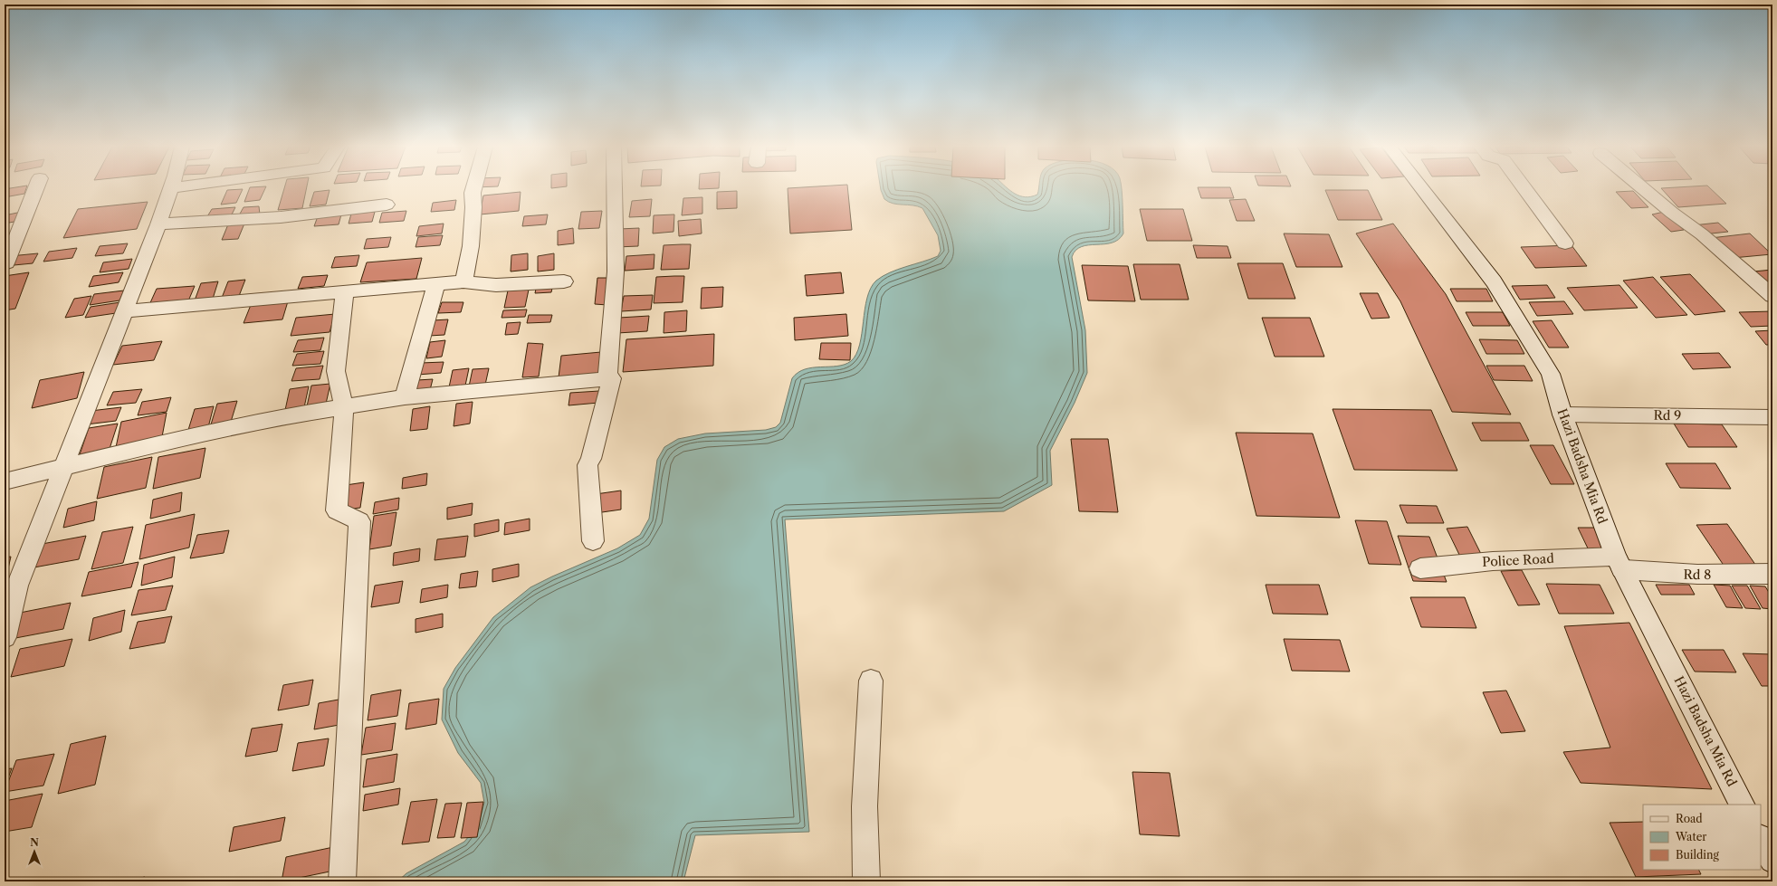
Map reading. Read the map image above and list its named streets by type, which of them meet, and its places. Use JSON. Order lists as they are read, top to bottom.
{
  "streets": {
    "street": [
      "Rd 9",
      "Hazi Badsha Mia Rd",
      "Police Road",
      "Rd 8"
    ]
  },
  "crossings": [
    ["Rd 9", "Hazi Badsha Mia Rd"],
    ["Hazi Badsha Mia Rd", "Police Road"],
    ["Hazi Badsha Mia Rd", "Rd 8"],
    ["Police Road", "Rd 8"]
  ],
  "legend": ["Road", "Water", "Building"],
  "north": "top"
}
